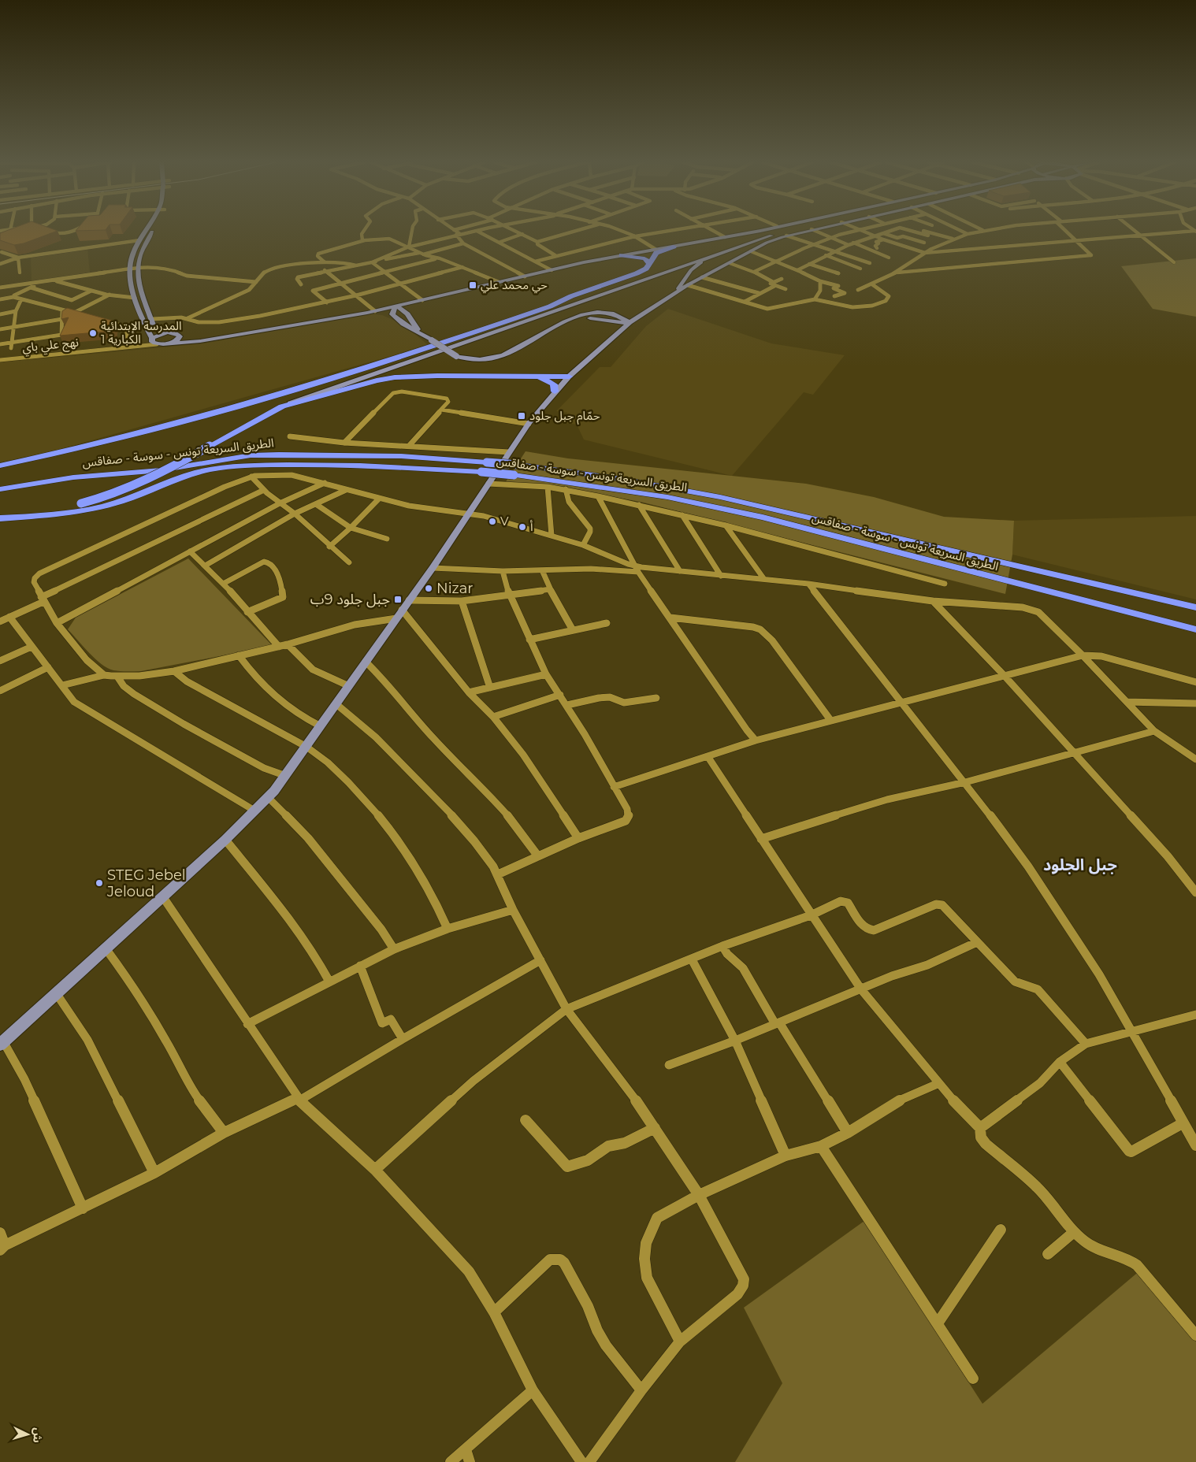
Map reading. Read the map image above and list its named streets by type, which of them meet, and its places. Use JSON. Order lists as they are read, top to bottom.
{
  "streets": {
    "highway": ["الطريق السريعة تونس - سوسة - صفاقس"],
    "street": ["نهج علي باي"]
  },
  "districts": ["جبل الجلود"],
  "places": {
    "transit": ["حي محمد علي", "حمّام جبل جلود", "جبل جلود 9ب"],
    "other": [
      "المدرسة الإبتدائية الكبارية 1",
      "V",
      "أ",
      "Nizar",
      "STEG Jebel Jeloud"
    ]
  },
  "north": "right"
}
